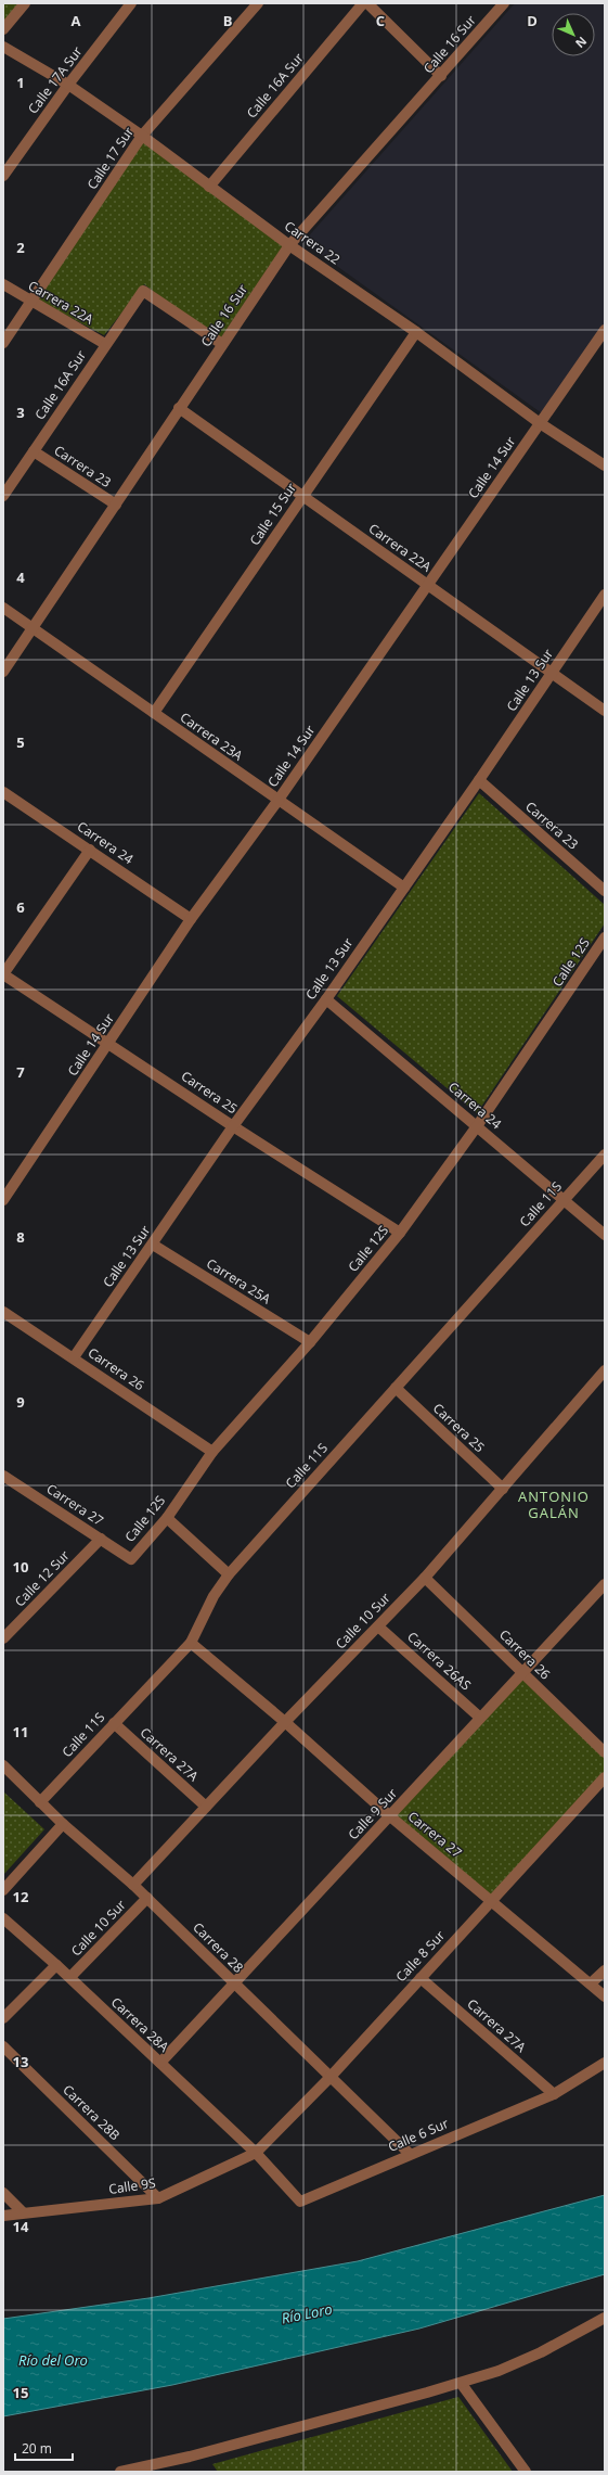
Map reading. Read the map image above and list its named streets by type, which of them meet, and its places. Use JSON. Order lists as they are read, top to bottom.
{
  "streets": {
    "street": [
      "Calle 16 Sur",
      "Calle 17A Sur",
      "Calle 16A Sur",
      "Calle 17 Sur",
      "Carrera 22",
      "Carrera 22A",
      "Carrera 23",
      "Calle 14 Sur",
      "Calle 15 Sur",
      "Calle 13 Sur",
      "Carrera 23A",
      "Carrera 24",
      "Calle 12S",
      "Carrera 25",
      "Calle 11S",
      "Carrera 25A",
      "Carrera 26",
      "Carrera 27",
      "Calle 12 Sur",
      "Calle 10 Sur",
      "Carrera 26AS",
      "Carrera 27A",
      "Calle 9 Sur",
      "Carrera 28",
      "Calle 8 Sur",
      "Carrera 28A",
      "Carrera 28B",
      "Calle 6 Sur",
      "Calle 9S"
    ]
  },
  "crossings": [
    ["Calle 16 Sur", "Calle 16A Sur"],
    ["Calle 16 Sur", "Carrera 22"],
    ["Calle 16 Sur", "Carrera 22A"],
    ["Calle 16 Sur", "Carrera 23"],
    ["Calle 16 Sur", "Carrera 23A"],
    ["Calle 17A Sur", "Carrera 22"],
    ["Calle 16A Sur", "Carrera 22"],
    ["Calle 16A Sur", "Carrera 22A"],
    ["Calle 16A Sur", "Carrera 23"],
    ["Calle 17 Sur", "Carrera 22"],
    ["Calle 17 Sur", "Carrera 22A"],
    ["Carrera 22", "Calle 14 Sur"],
    ["Carrera 22", "Calle 15 Sur"],
    ["Carrera 22A", "Calle 14 Sur"],
    ["Carrera 22A", "Calle 15 Sur"],
    ["Carrera 22A", "Calle 13 Sur"],
    ["Carrera 23", "Calle 13 Sur"],
    ["Calle 14 Sur", "Carrera 23A"],
    ["Calle 14 Sur", "Carrera 24"],
    ["Calle 14 Sur", "Carrera 25"],
    ["Calle 15 Sur", "Carrera 23A"],
    ["Calle 13 Sur", "Carrera 23A"],
    ["Calle 13 Sur", "Carrera 24"],
    ["Calle 13 Sur", "Carrera 25"],
    ["Calle 13 Sur", "Carrera 25A"],
    ["Calle 13 Sur", "Carrera 26"],
    ["Carrera 24", "Calle 12S"],
    ["Carrera 24", "Calle 11S"],
    ["Calle 12S", "Carrera 25"],
    ["Calle 12S", "Carrera 25A"],
    ["Calle 12S", "Carrera 26"],
    ["Calle 12S", "Carrera 27"],
    ["Carrera 25", "Calle 11S"],
    ["Carrera 25", "Calle 10 Sur"],
    ["Calle 11S", "Carrera 27"],
    ["Calle 11S", "Carrera 27A"],
    ["Calle 11S", "Carrera 28"],
    ["Carrera 26", "Calle 10 Sur"],
    ["Carrera 26", "Calle 9 Sur"],
    ["Carrera 27", "Calle 12 Sur"],
    ["Carrera 27", "Calle 10 Sur"],
    ["Carrera 27", "Calle 9 Sur"],
    ["Carrera 27", "Calle 8 Sur"],
    ["Calle 10 Sur", "Carrera 26AS"],
    ["Calle 10 Sur", "Carrera 27A"],
    ["Calle 10 Sur", "Carrera 28"],
    ["Calle 10 Sur", "Carrera 28A"],
    ["Carrera 26AS", "Calle 9 Sur"],
    ["Carrera 27A", "Calle 8 Sur"],
    ["Carrera 27A", "Calle 6 Sur"],
    ["Calle 9 Sur", "Carrera 28"],
    ["Calle 9 Sur", "Carrera 28A"],
    ["Carrera 28", "Calle 8 Sur"],
    ["Carrera 28", "Calle 6 Sur"],
    ["Calle 8 Sur", "Carrera 28A"],
    ["Calle 8 Sur", "Calle 6 Sur"],
    ["Calle 8 Sur", "Calle 9S"],
    ["Carrera 28A", "Calle 6 Sur"],
    ["Carrera 28A", "Calle 9S"],
    ["Carrera 28B", "Calle 9S"],
    ["Calle 6 Sur", "Calle 9S"]
  ],
  "districts": ["ANTONIO GALÁN"],
  "water": ["Río Loro", "Río del Oro"],
  "scale_bar": "20 m",
  "north": "bottom right",
  "grid": {
    "columns": [
      "A",
      "B",
      "C",
      "D"
    ],
    "rows": [
      "1",
      "2",
      "3",
      "4",
      "5",
      "6",
      "7",
      "8",
      "9",
      "10",
      "11",
      "12",
      "13",
      "14",
      "15"
    ]
  }
}
